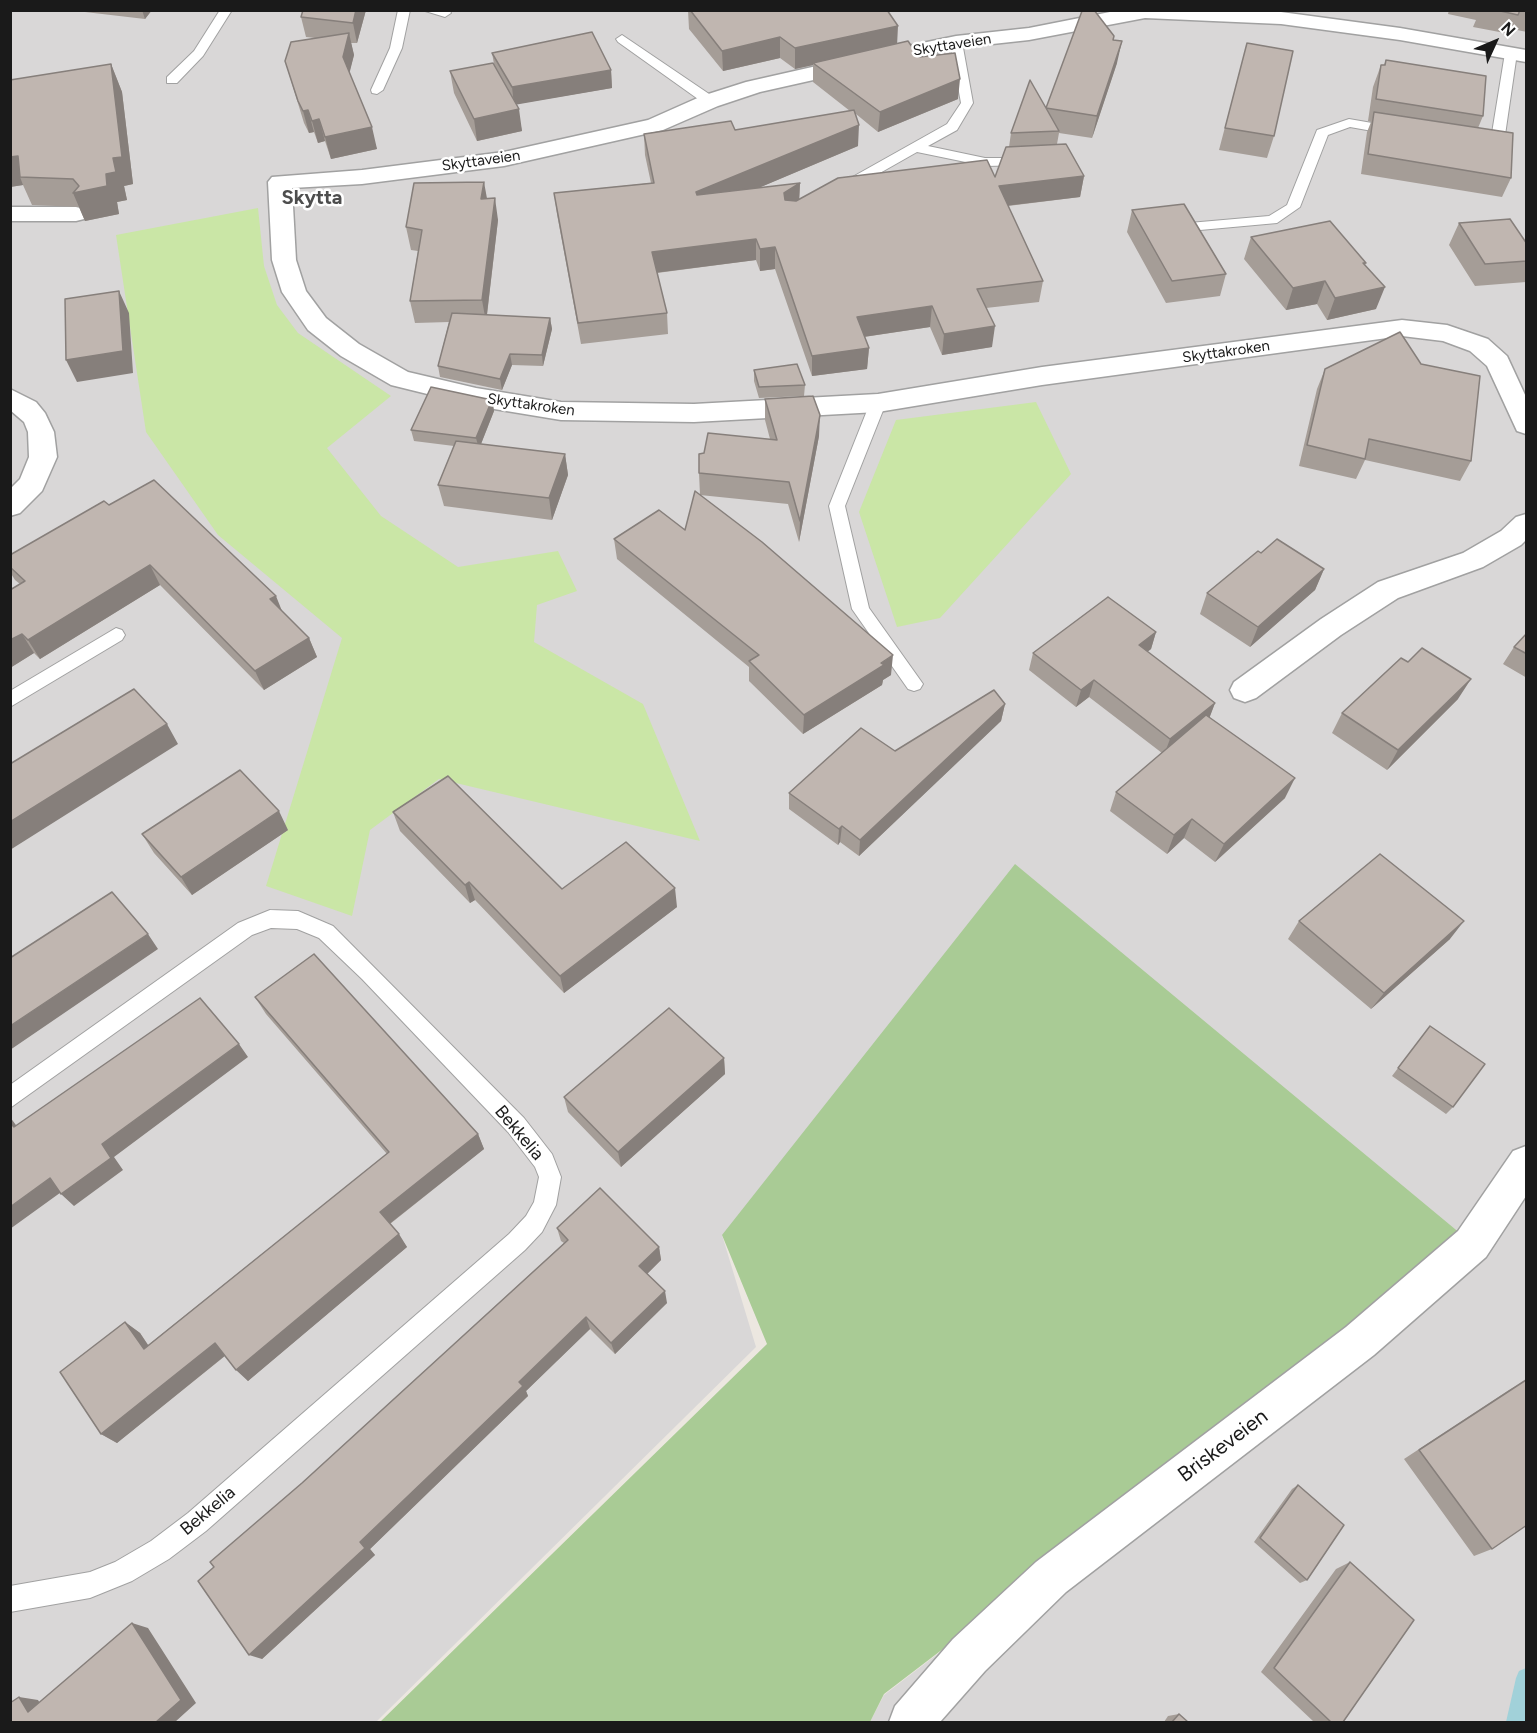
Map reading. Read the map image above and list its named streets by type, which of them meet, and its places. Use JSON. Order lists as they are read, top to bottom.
{
  "streets": {
    "street": ["Skyttaveien", "Skyttakroken", "Briskeveien"],
    "lane": ["Bekkelia"]
  },
  "crossings": [
    ["Skyttaveien", "Skyttakroken"]
  ],
  "districts": ["Skytta"],
  "north": "top right"
}
